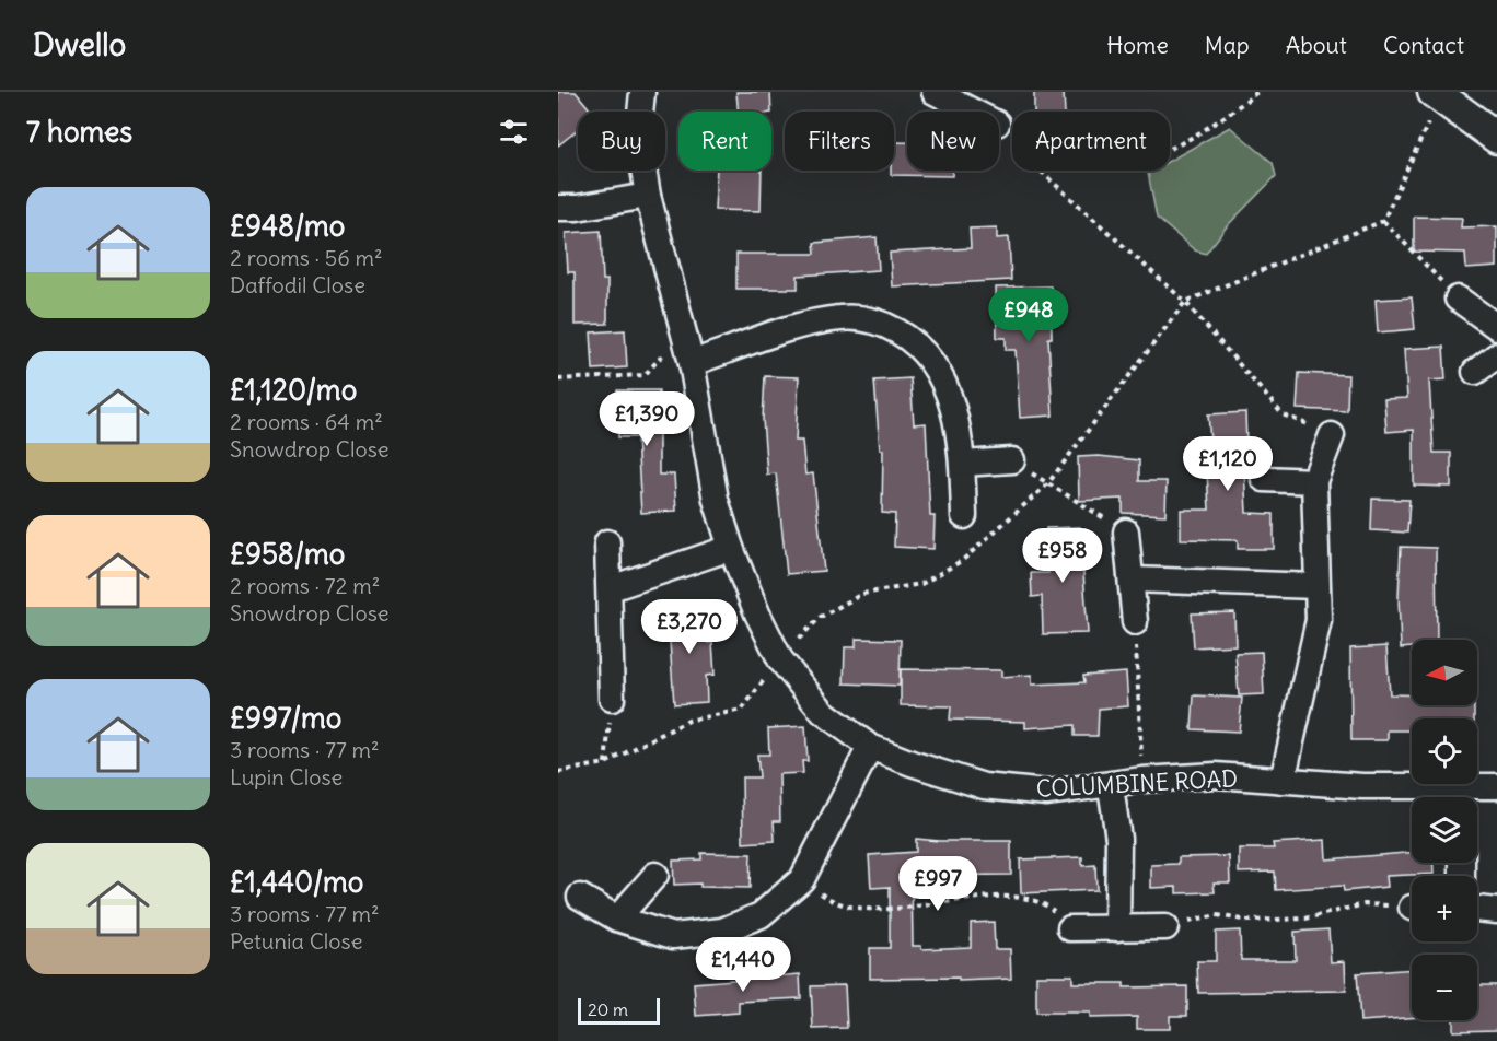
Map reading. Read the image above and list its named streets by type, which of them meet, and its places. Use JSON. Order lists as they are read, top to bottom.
{
  "streets": {
    "street": ["COLUMBINE ROAD"]
  },
  "scale_bar": "20 m",
  "north": "left",
  "page": {
    "header": "Dwello",
    "nav": [
      "Home",
      "Map",
      "About",
      "Contact"
    ],
    "heading": "7 homes",
    "chip": [
      "Buy",
      "Rent",
      "Filters",
      "New",
      "Apartment"
    ],
    "list": [
      {
        "name": "£948/mo",
        "note": "2 rooms · 56 m² · Daffodil Close"
      },
      {
        "name": "£1,120/mo",
        "note": "2 rooms · 64 m² · Snowdrop Close"
      },
      {
        "name": "£958/mo",
        "note": "2 rooms · 72 m² · Snowdrop Close"
      },
      {
        "name": "£997/mo",
        "note": "3 rooms · 77 m² · Lupin Close"
      },
      {
        "name": "£1,440/mo",
        "note": "3 rooms · 77 m² · Petunia Close"
      }
    ],
    "price": [
      "£948",
      "£1,390",
      "£1,120",
      "£958",
      "£3,270",
      "£997",
      "£1,440"
    ],
    "map_buttons": ["+", "−"],
    "scale": "20 m"
  }
}
